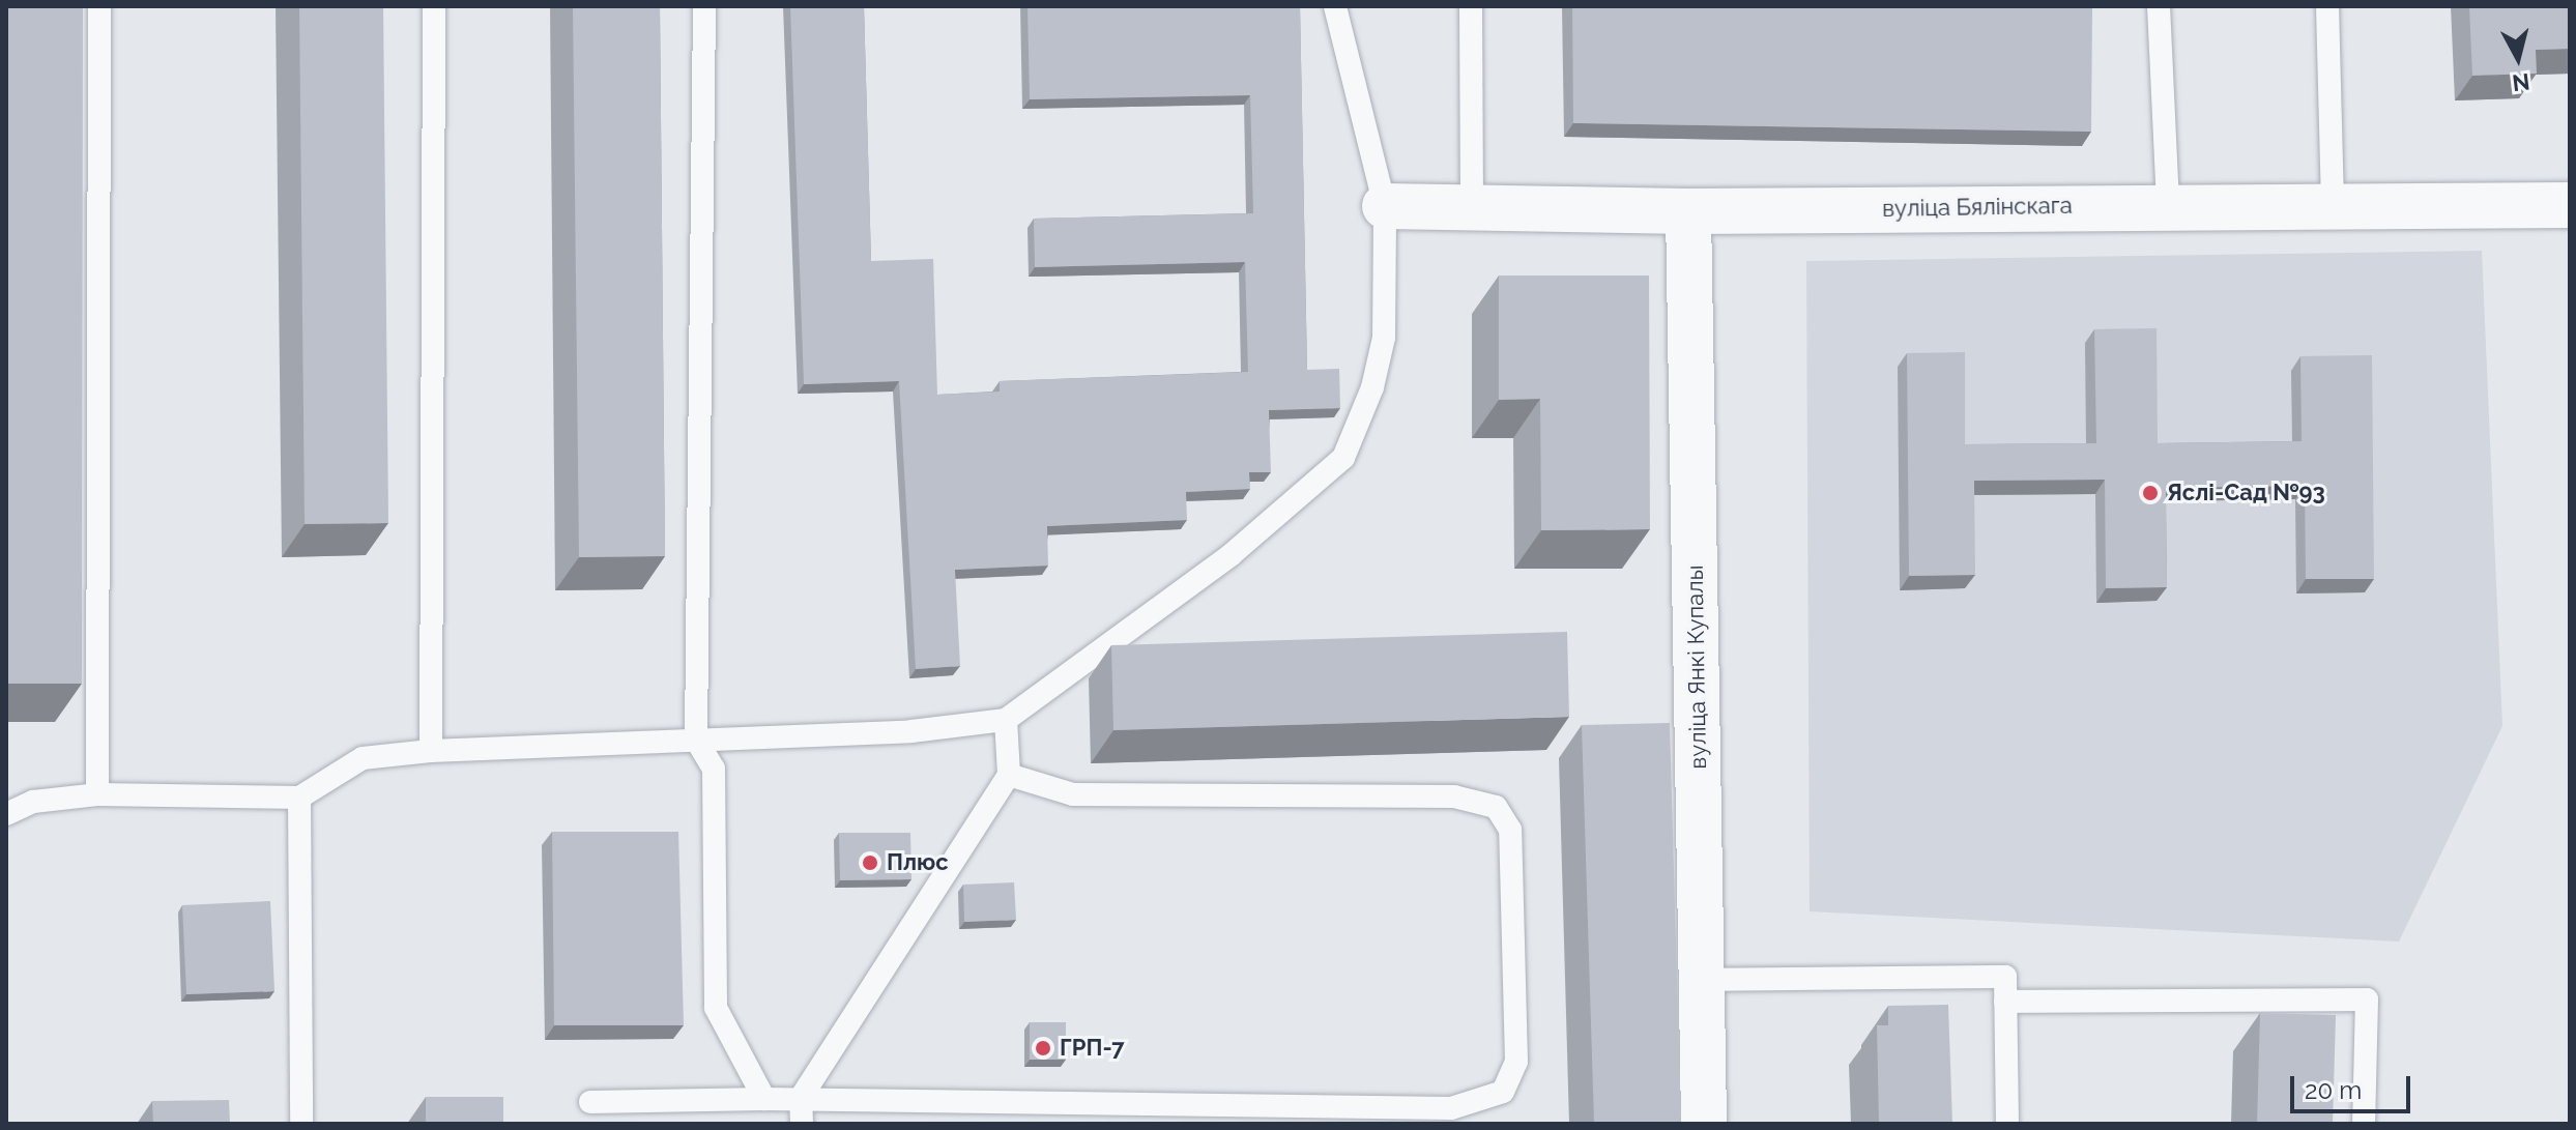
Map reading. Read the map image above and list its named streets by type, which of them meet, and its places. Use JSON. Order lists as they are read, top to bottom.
{
  "streets": {
    "street": ["вуліца Бялінскага", "вуліца Янкі Купалы"]
  },
  "crossings": [
    ["вуліца Бялінскага", "вуліца Янкі Купалы"]
  ],
  "places": ["Яслі-Сад №93", "Плюс", "ГРП-7"],
  "scale_bar": "20 m",
  "north": "bottom"
}
